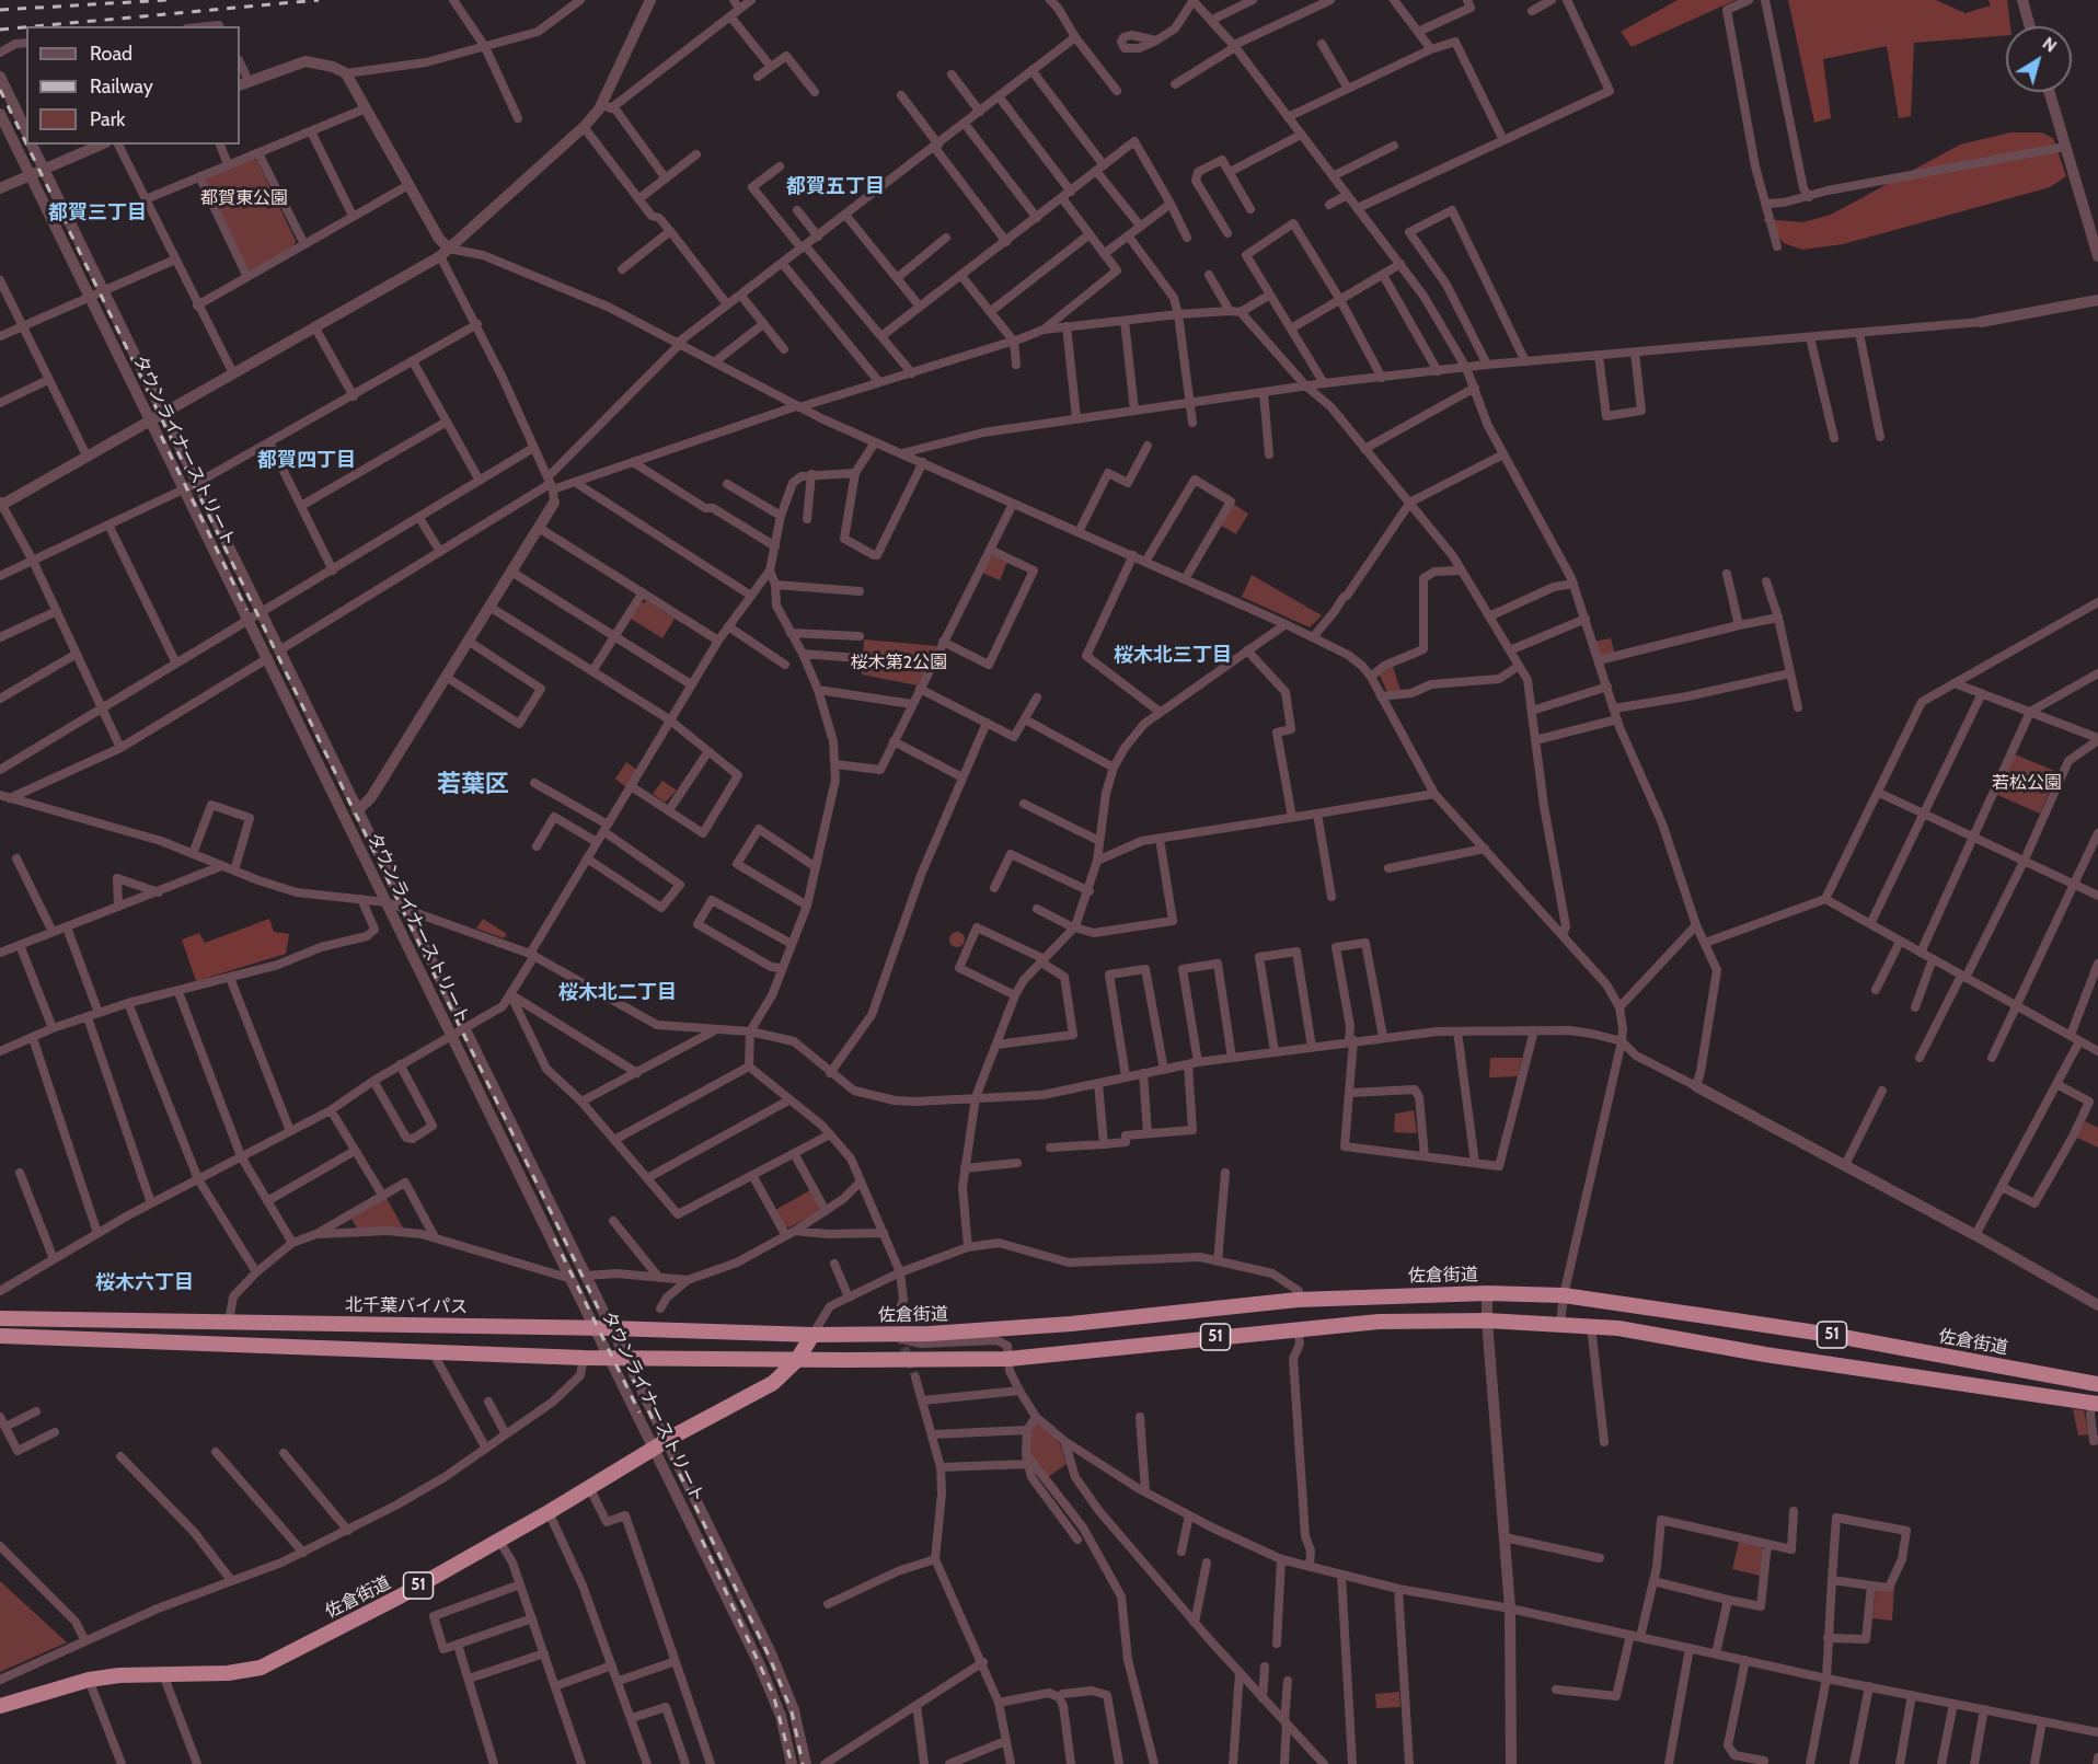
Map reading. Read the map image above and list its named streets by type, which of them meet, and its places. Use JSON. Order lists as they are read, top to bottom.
{
  "streets": {
    "highway": ["佐倉街道", "北千葉バイパス", "51"],
    "street": ["タウンライナーストリート"]
  },
  "crossings": [
    ["タウンライナーストリート", "佐倉街道"],
    ["タウンライナーストリート", "北千葉バイパス"],
    ["タウンライナーストリート", "51"],
    ["佐倉街道", "北千葉バイパス"],
    ["佐倉街道", "51"]
  ],
  "districts": [
    "都賀五丁目",
    "都賀三丁目",
    "都賀四丁目",
    "桜木北三丁目",
    "若葉区",
    "桜木北二丁目",
    "桜木六丁目"
  ],
  "parks": ["都賀東公園", "桜木第2公園", "若松公園"],
  "legend": ["Road", "Railway", "Park"],
  "north": "top right"
}
